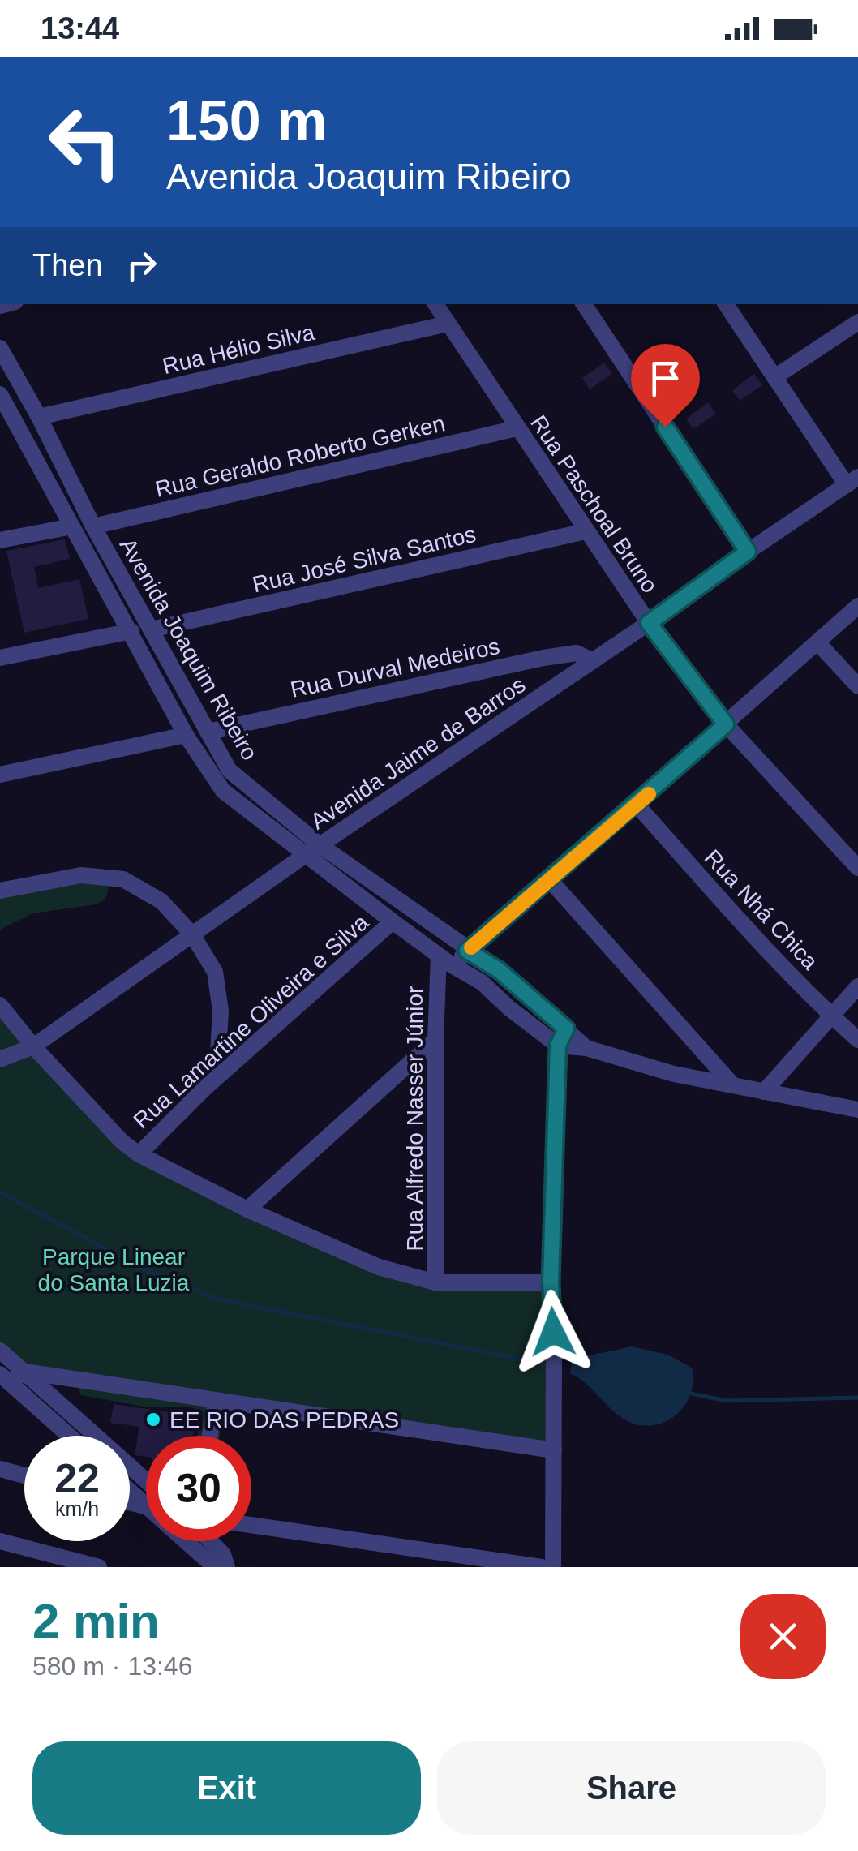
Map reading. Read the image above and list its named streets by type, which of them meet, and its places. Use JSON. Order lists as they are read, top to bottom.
{
  "streets": {
    "street": [
      "Rua Hélio Silva",
      "Rua Geraldo Roberto Gerken",
      "Rua Paschoal Bruno",
      "Rua José Silva Santos",
      "Avenida Joaquim Ribeiro",
      "Rua Durval Medeiros",
      "Avenida Jaime de Barros",
      "Rua Nhá Chica",
      "Rua Lamartine Oliveira e Silva",
      "Rua Alfredo Nasser Júnior"
    ]
  },
  "crossings": [
    ["Rua Hélio Silva", "Rua Paschoal Bruno"],
    ["Rua Hélio Silva", "Avenida Joaquim Ribeiro"],
    ["Rua Geraldo Roberto Gerken", "Rua Paschoal Bruno"],
    ["Rua Geraldo Roberto Gerken", "Avenida Joaquim Ribeiro"],
    ["Rua Paschoal Bruno", "Rua José Silva Santos"],
    ["Rua Paschoal Bruno", "Avenida Jaime de Barros"],
    ["Rua José Silva Santos", "Avenida Joaquim Ribeiro"],
    ["Avenida Joaquim Ribeiro", "Rua Durval Medeiros"],
    ["Avenida Joaquim Ribeiro", "Avenida Jaime de Barros"],
    ["Avenida Joaquim Ribeiro", "Rua Lamartine Oliveira e Silva"],
    ["Avenida Joaquim Ribeiro", "Rua Alfredo Nasser Júnior"],
    ["Rua Durval Medeiros", "Avenida Jaime de Barros"]
  ],
  "parks": ["Parque Linear do Santa Luzia"],
  "places": ["EE RIO DAS PEDRAS"],
  "page": {
    "status": "13:44",
    "turn": ["150 m", "Avenida Joaquim Ribeiro"],
    "then": "Then",
    "speed": "22 km/h",
    "limit": "30",
    "heading": ["2 min", "580 m · 13:46"],
    "buttons": ["Exit", "Share"]
  }
}
